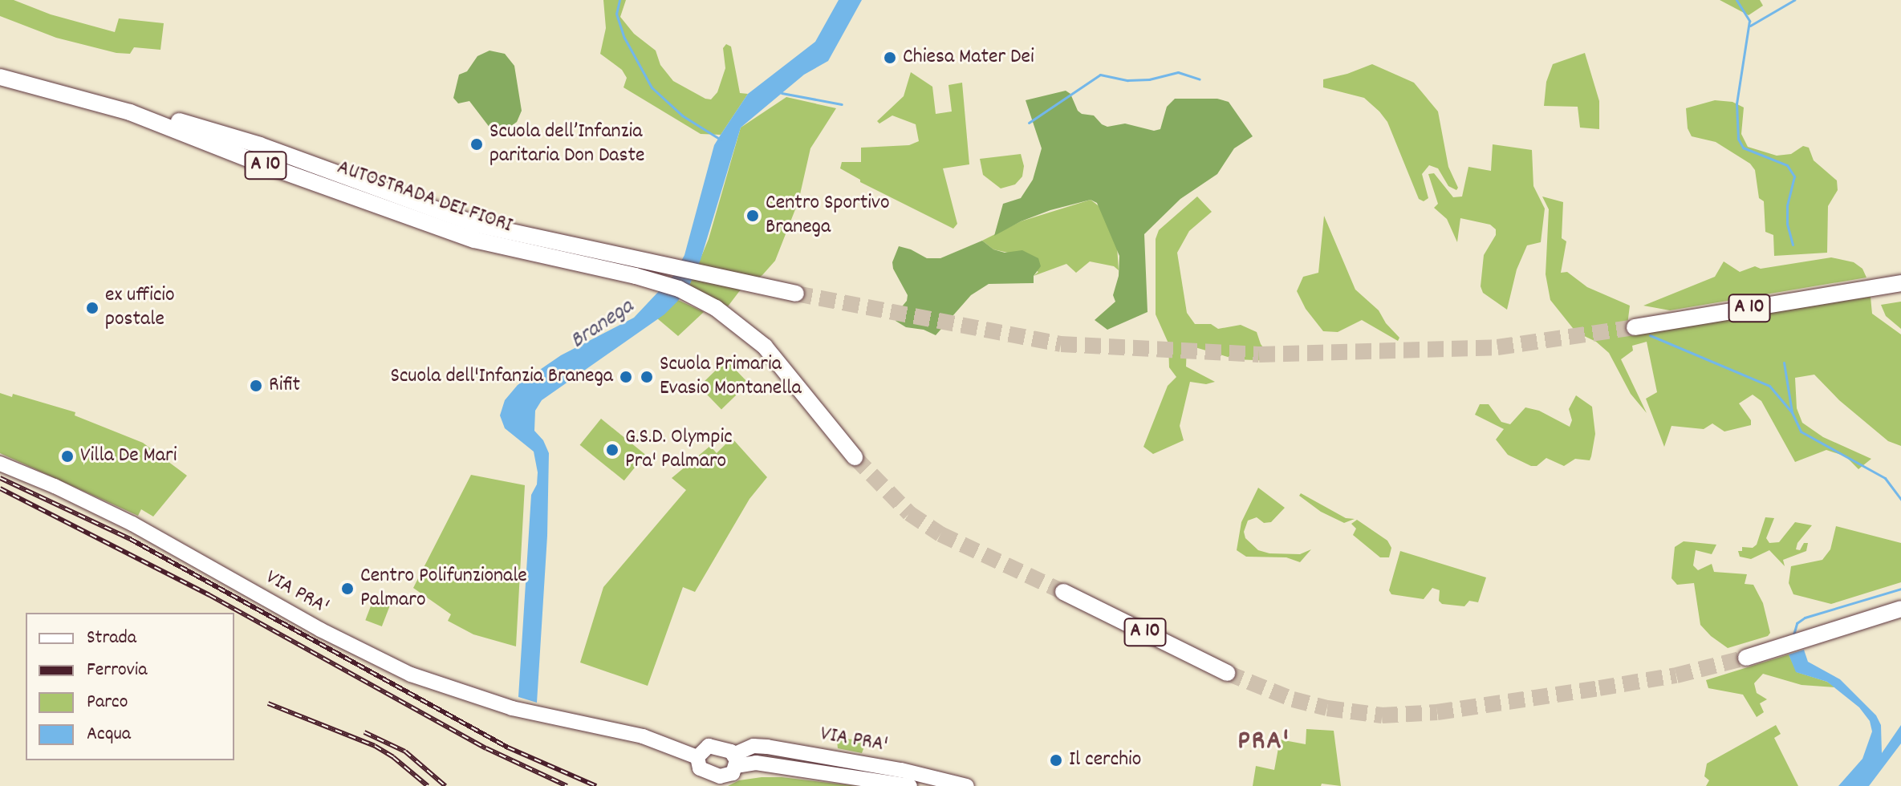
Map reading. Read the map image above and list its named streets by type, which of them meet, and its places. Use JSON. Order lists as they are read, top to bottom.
{
  "streets": {
    "highway": ["A 10", "AUTOSTRADA DEI FIORI"],
    "main road": ["VIA PRA'"]
  },
  "districts": ["PRA'"],
  "water": ["Branega"],
  "places": [
    "Chiesa Mater Dei",
    "Scuola dell’Infanzia paritaria Don Daste",
    "Centro Sportivo Branega",
    "ex ufficio postale",
    "Scuola dell'Infanzia Branega",
    "Scuola Primaria Evasio Montanella",
    "Rifit",
    "G.S.D. Olympic Pra' Palmaro",
    "Villa De Mari",
    "Centro Polifunzionale Palmaro",
    "Il cerchio"
  ],
  "legend": [
    "Strada",
    "Ferrovia",
    "Parco",
    "Acqua"
  ]
}
